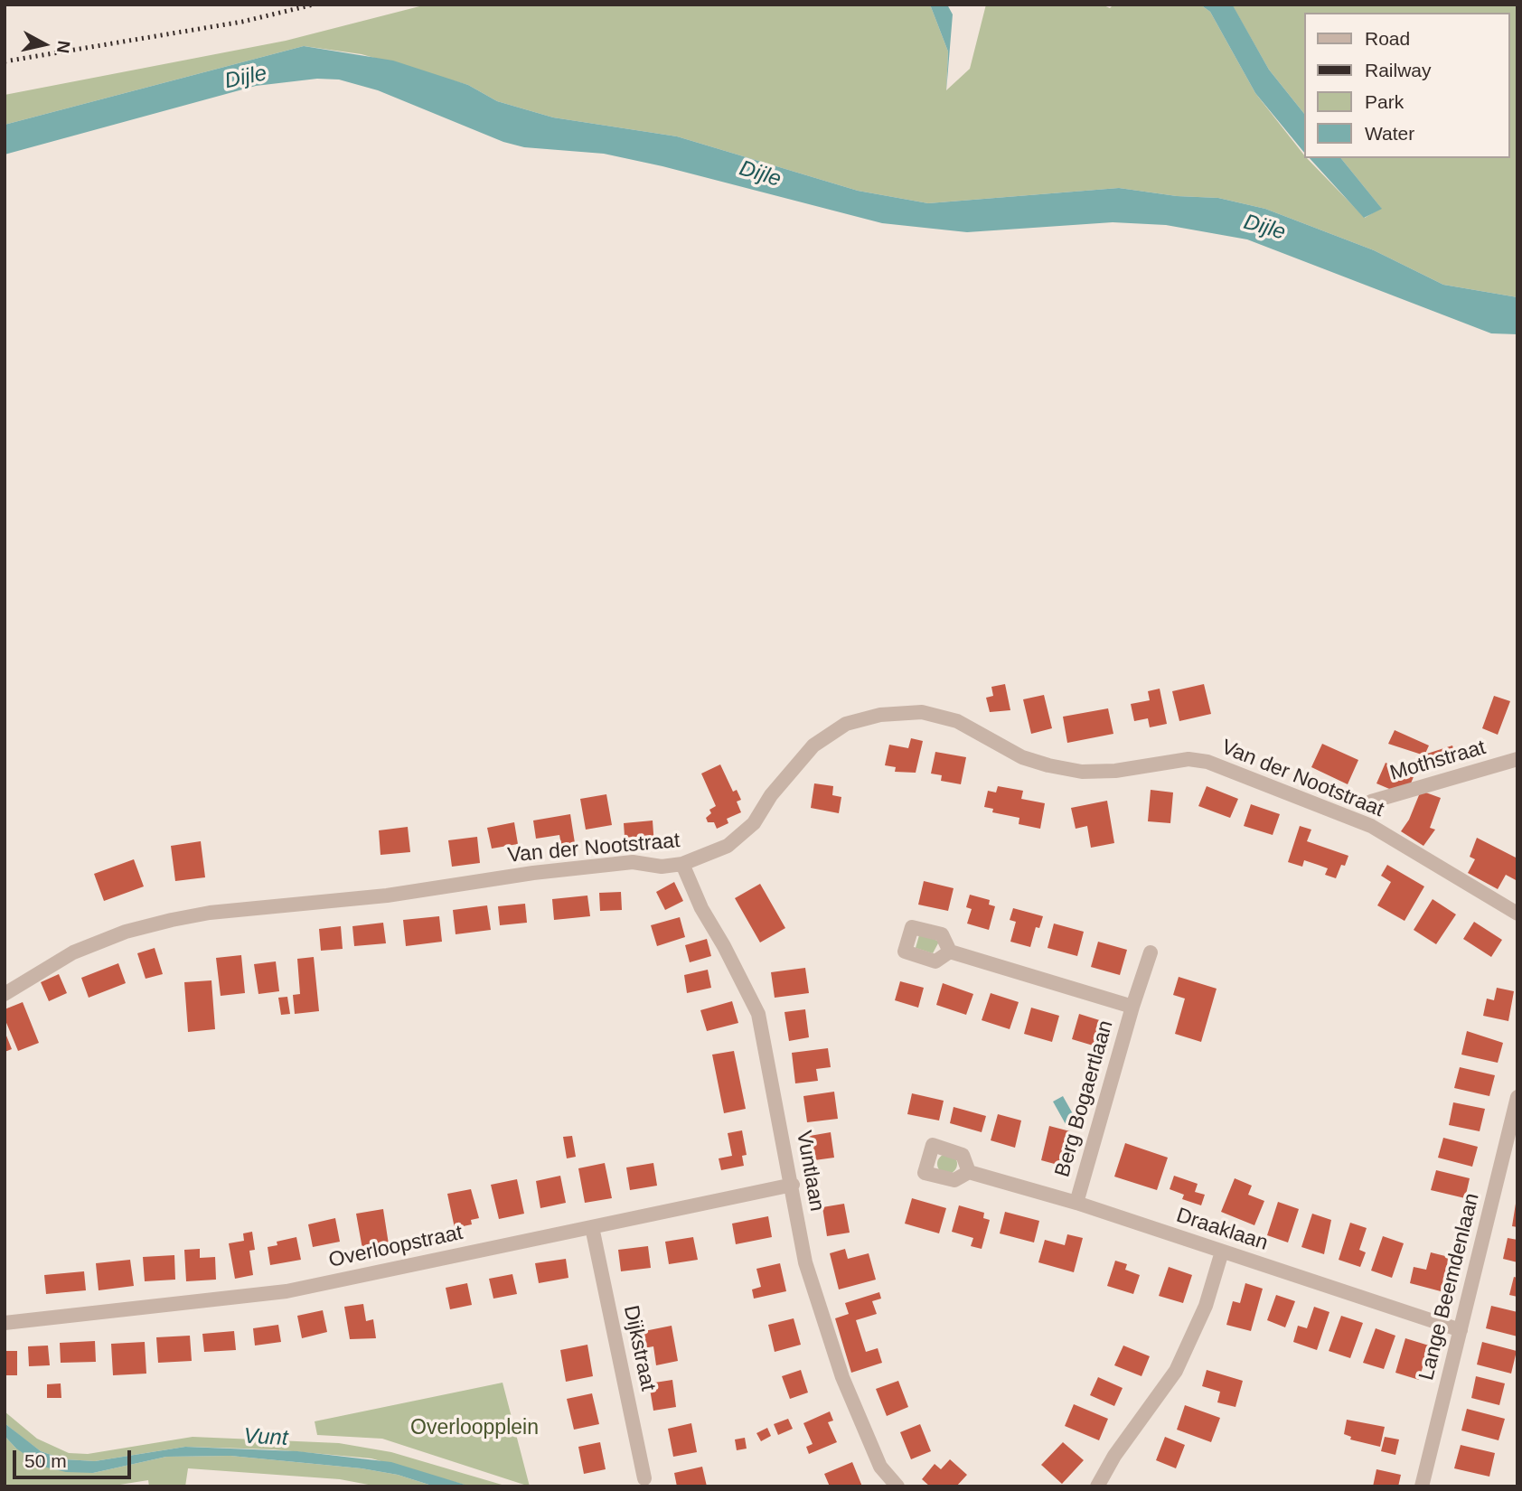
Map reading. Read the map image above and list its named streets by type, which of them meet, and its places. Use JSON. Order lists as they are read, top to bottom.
{
  "streets": {
    "street": [
      "Mothstraat",
      "Van der Nootstraat",
      "Berg Bogaertlaan",
      "Vuntlaan",
      "Draaklaan",
      "Overloopstraat",
      "Lange Beemdenlaan",
      "Dijkstraat"
    ]
  },
  "crossings": [
    ["Van der Nootstraat", "Vuntlaan"],
    ["Berg Bogaertlaan", "Draaklaan"],
    ["Vuntlaan", "Overloopstraat"],
    ["Draaklaan", "Lange Beemdenlaan"],
    ["Overloopstraat", "Dijkstraat"]
  ],
  "water": ["Dijle", "Vunt"],
  "parks": ["Overloopplein"],
  "legend": [
    "Road",
    "Railway",
    "Park",
    "Water"
  ],
  "scale_bar": "50 m",
  "north": "right"
}
